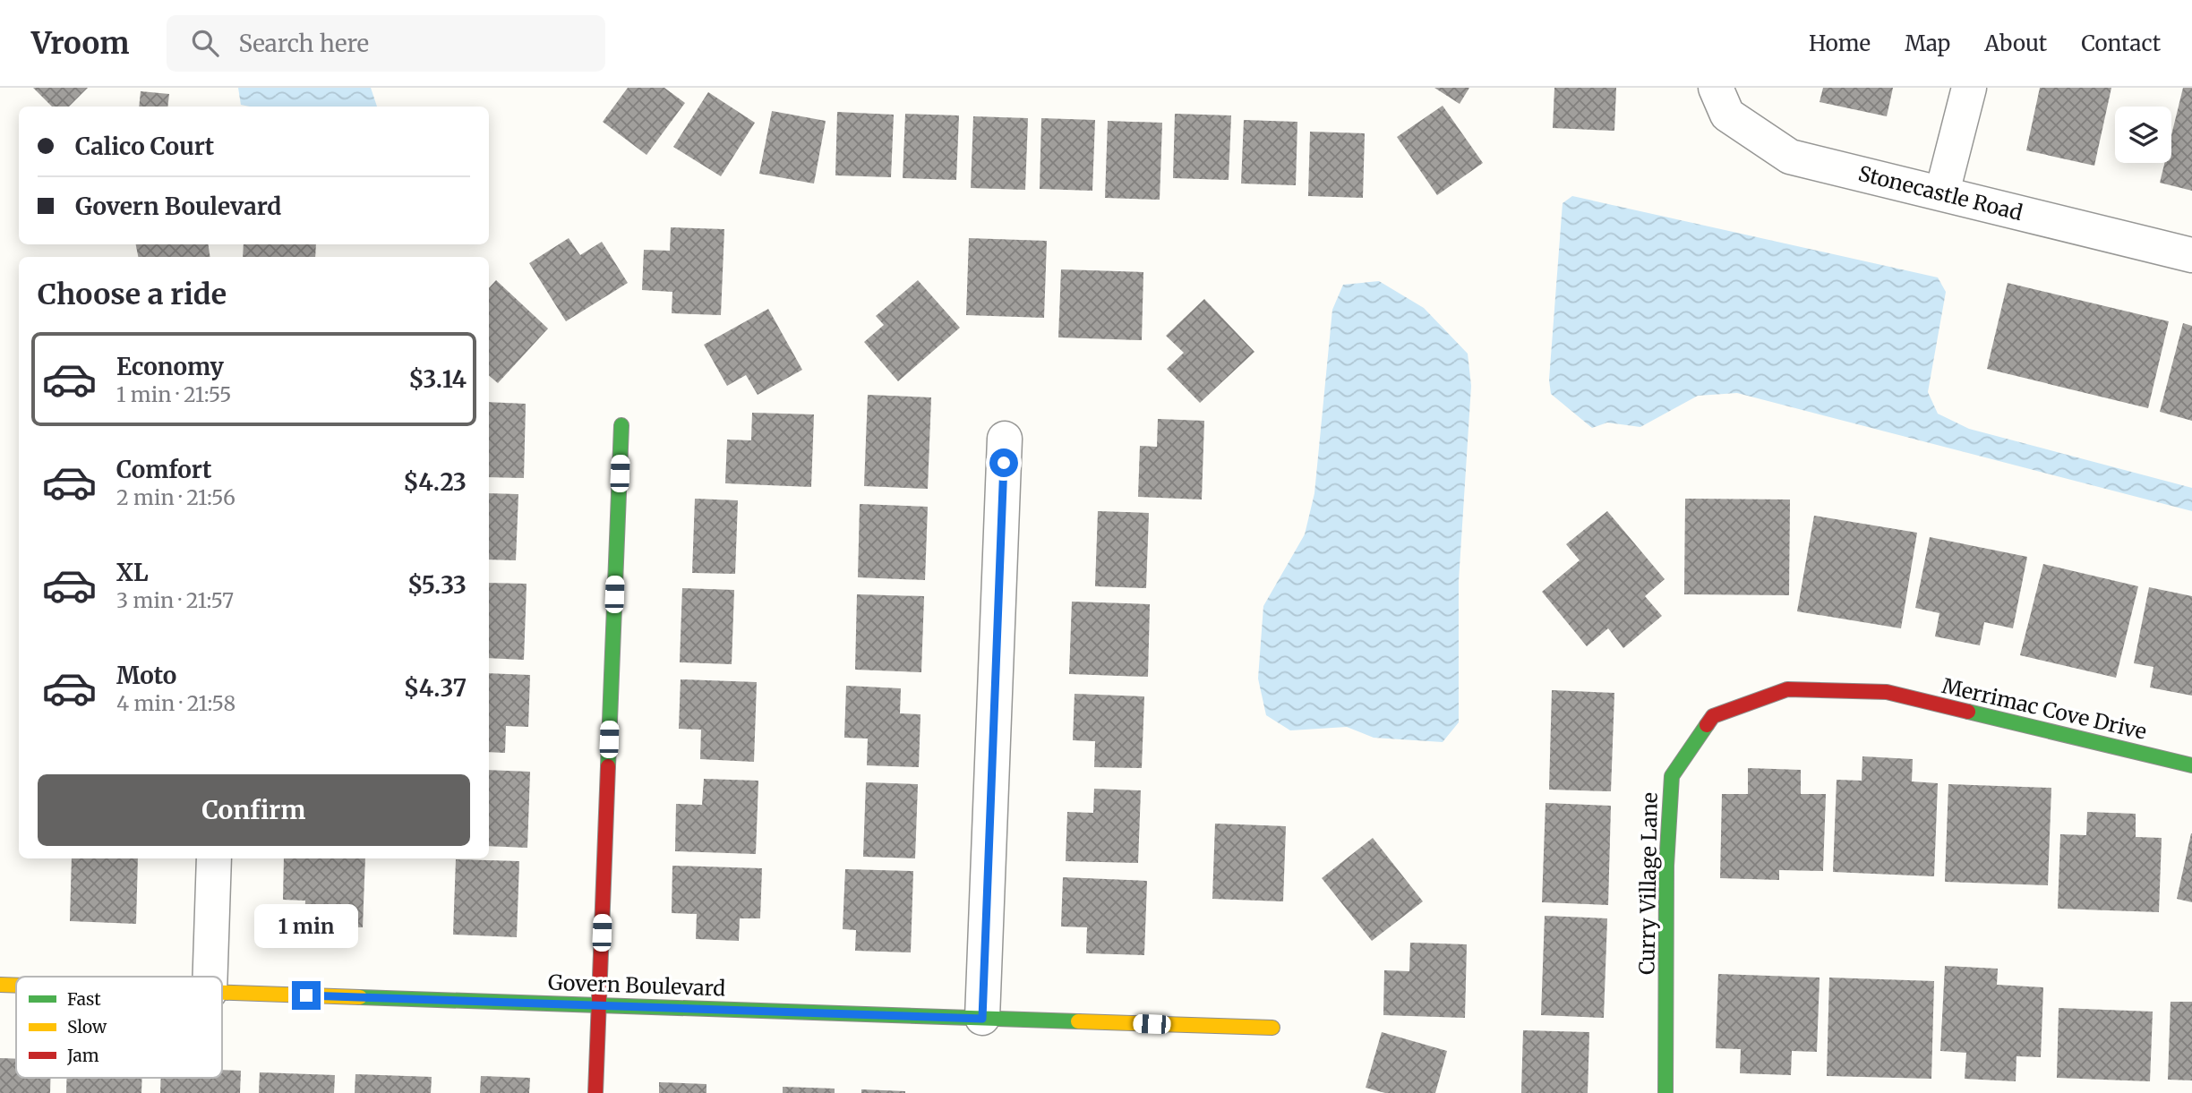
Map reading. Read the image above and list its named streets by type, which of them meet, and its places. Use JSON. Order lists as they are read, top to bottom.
{
  "streets": {
    "street": [
      "Stonecastle Road",
      "Merrimac Cove Drive",
      "Curry Village Lane",
      "Govern Boulevard"
    ]
  },
  "crossings": [
    ["Merrimac Cove Drive", "Curry Village Lane"]
  ],
  "legend": ["Fast", "Slow", "Jam"],
  "page": {
    "header": "Vroom",
    "search": "Search here",
    "nav": [
      "Home",
      "Map",
      "About",
      "Contact"
    ],
    "banner": ["Calico Court", "Govern Boulevard"],
    "heading": "Choose a ride",
    "list": [
      {
        "name": "Economy",
        "note": "1 min · 21:55",
        "value": "$3.14"
      },
      {
        "name": "Comfort",
        "note": "2 min · 21:56",
        "value": "$4.23"
      },
      {
        "name": "XL",
        "note": "3 min · 21:57",
        "value": "$5.33"
      },
      {
        "name": "Moto",
        "note": "4 min · 21:58",
        "value": "$4.37"
      }
    ],
    "buttons": "Confirm",
    "bubble": "1 min"
  }
}
